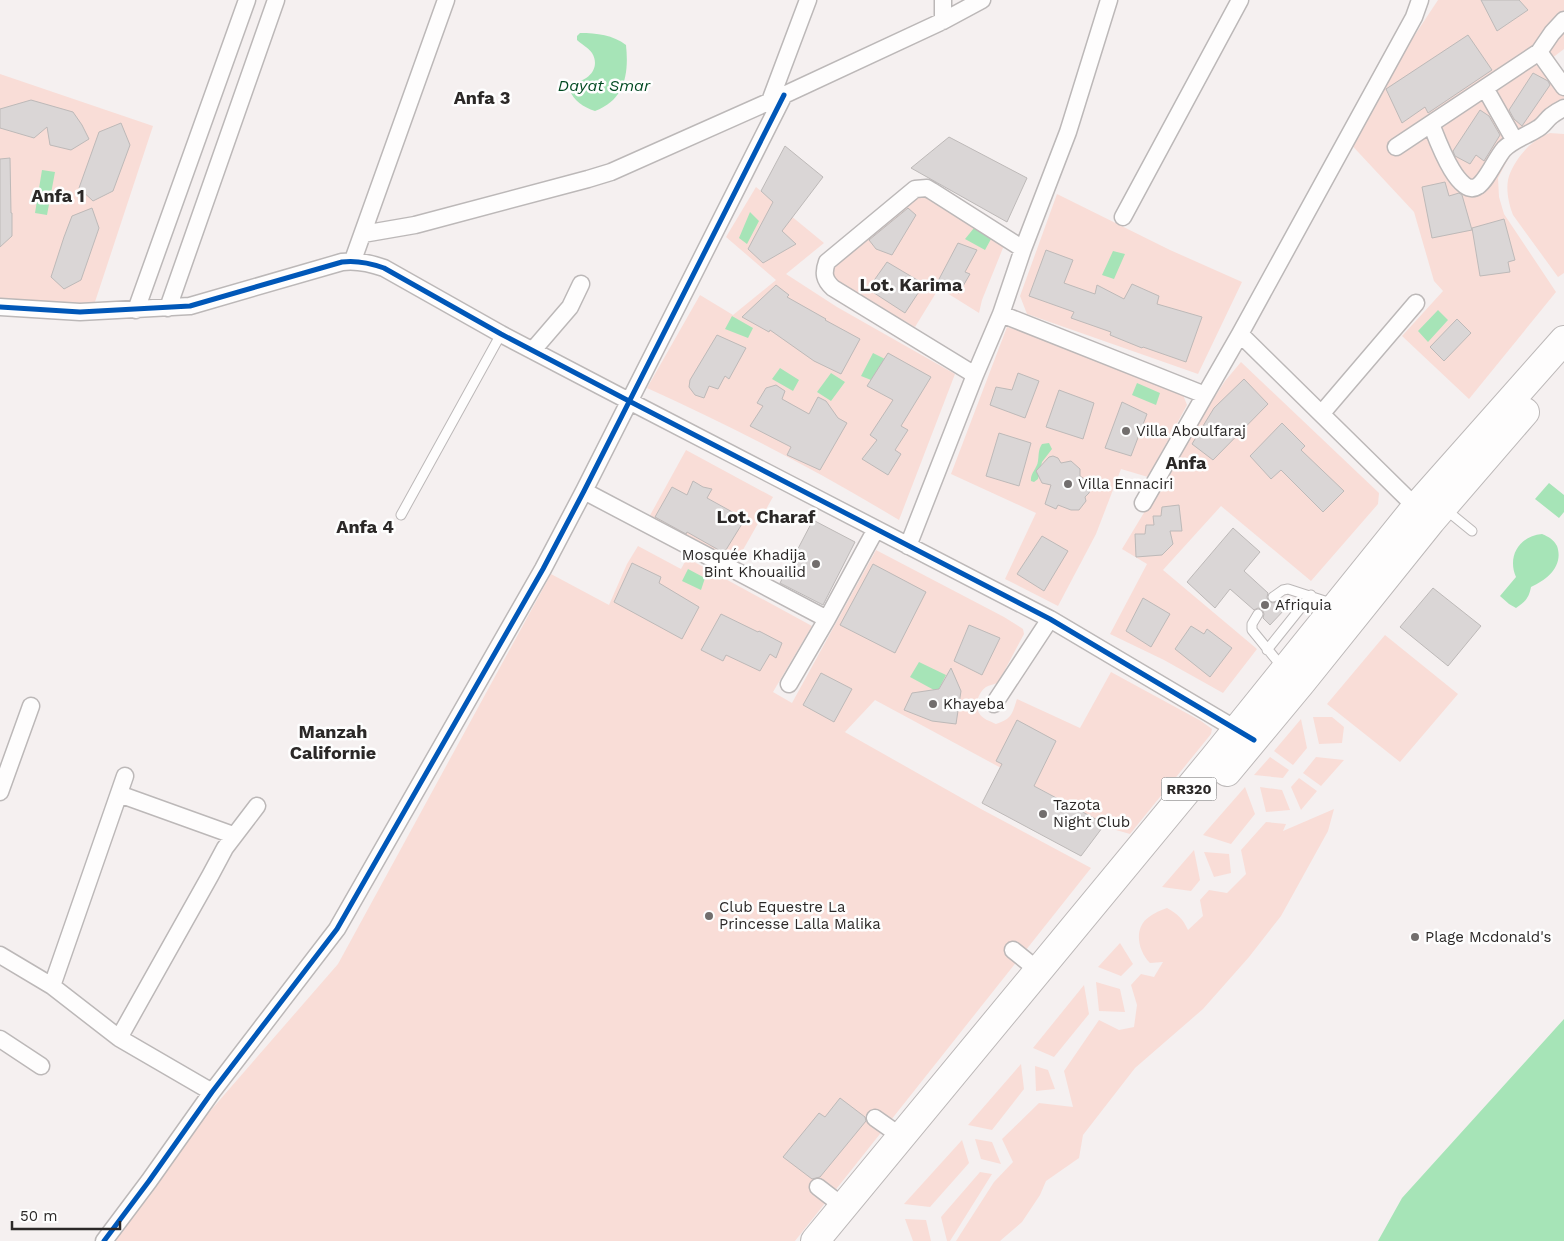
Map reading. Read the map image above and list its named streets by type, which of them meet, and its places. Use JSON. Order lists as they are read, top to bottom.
{
  "streets": {
    "highway": ["RR320"]
  },
  "districts": [
    "Anfa 3",
    "Anfa 1",
    "Lot. Karima",
    "Anfa",
    "Lot. Charaf",
    "Anfa 4",
    "Manzah Californie"
  ],
  "water": ["Dayat Smar"],
  "places": [
    "Villa Aboulfaraj",
    "Villa Ennaciri",
    "Mosquée Khadija Bint Khouailid",
    "Afriquia",
    "Khayeba",
    "Tazota Night Club",
    "Club Equestre La Princesse Lalla Malika",
    "Plage Mcdonald's"
  ],
  "scale_bar": "50 m"
}
